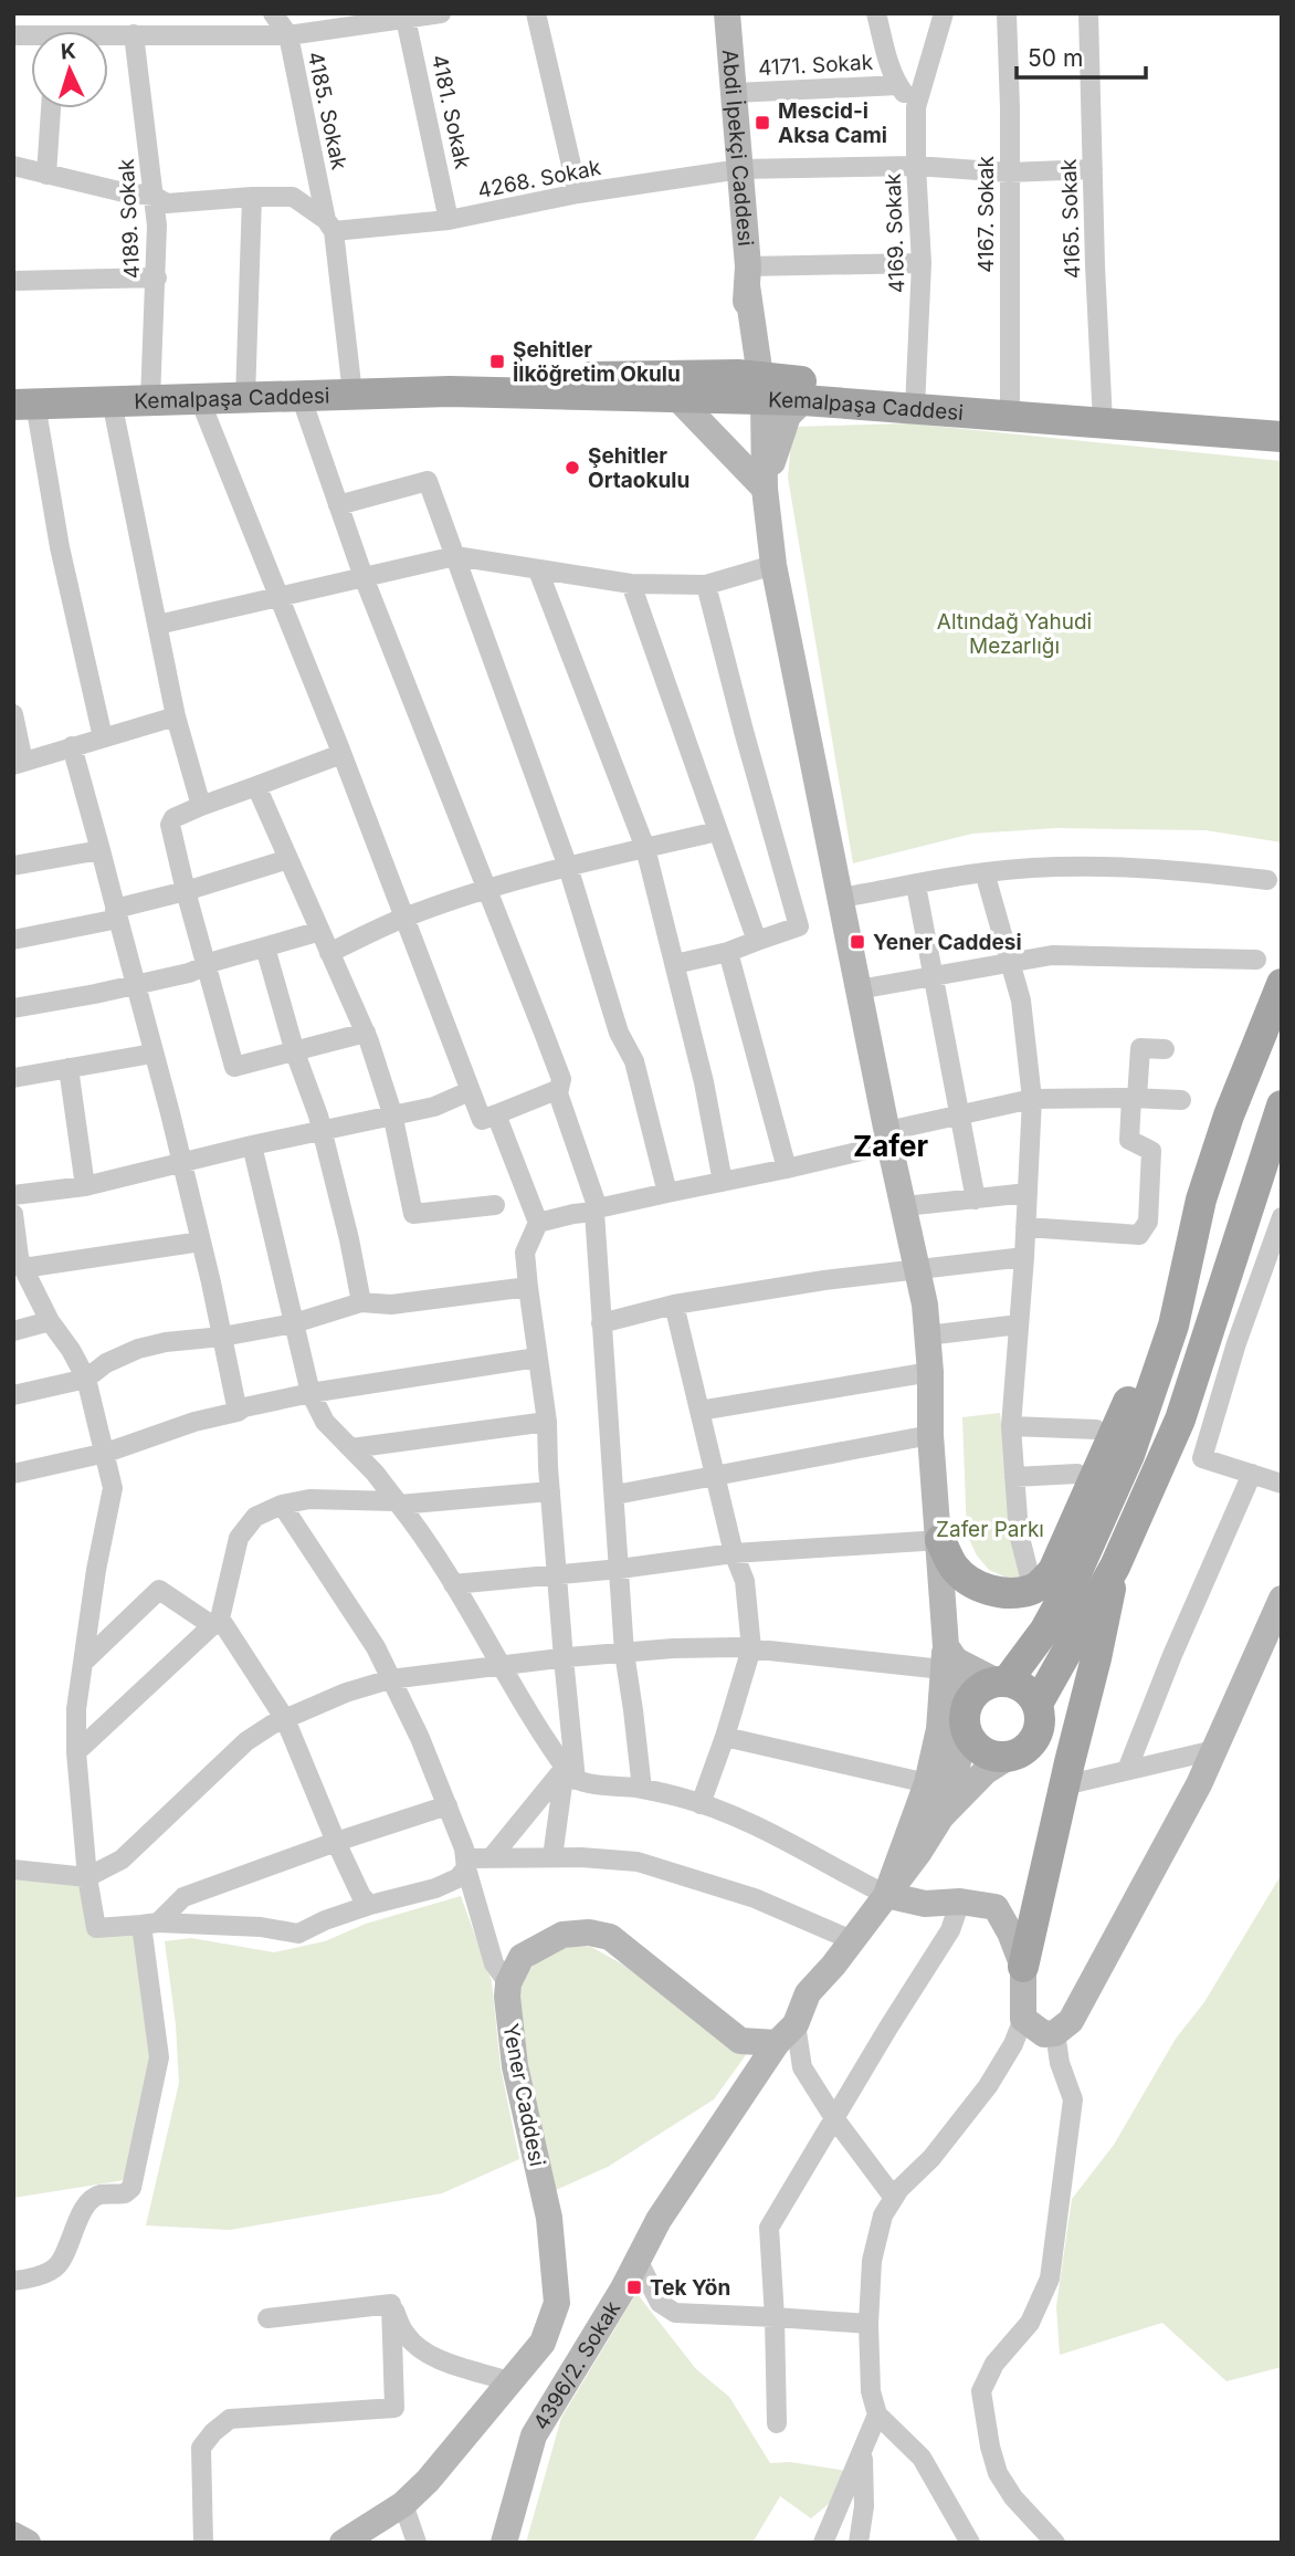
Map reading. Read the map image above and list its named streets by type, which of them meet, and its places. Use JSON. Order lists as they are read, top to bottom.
{
  "streets": {
    "main road": [
      "Abdi İpekçi Caddesi",
      "Kemalpaşa Caddesi",
      "Yener Caddesi",
      "4396/2. Sokak"
    ],
    "street": [
      "4171. Sokak",
      "4185. Sokak",
      "4181. Sokak",
      "4268. Sokak",
      "4167. Sokak",
      "4189. Sokak",
      "4165. Sokak",
      "4169. Sokak"
    ]
  },
  "crossings": [
    ["4171. Sokak", "Abdi İpekçi Caddesi"],
    ["4185. Sokak", "4268. Sokak"],
    ["4185. Sokak", "Kemalpaşa Caddesi"],
    ["4181. Sokak", "4268. Sokak"],
    ["Abdi İpekçi Caddesi", "4268. Sokak"],
    ["Abdi İpekçi Caddesi", "Kemalpaşa Caddesi"],
    ["4268. Sokak", "4167. Sokak"],
    ["4268. Sokak", "4165. Sokak"],
    ["4268. Sokak", "4169. Sokak"],
    ["4167. Sokak", "Kemalpaşa Caddesi"],
    ["4189. Sokak", "Kemalpaşa Caddesi"],
    ["4165. Sokak", "Kemalpaşa Caddesi"],
    ["4169. Sokak", "Kemalpaşa Caddesi"]
  ],
  "districts": ["Zafer"],
  "parks": ["Altındağ Yahudi Mezarlığı", "Zafer Parkı"],
  "places": {
    "transit": [
      "Mescid-i Aksa Cami",
      "Şehitler İlköğretim Okulu",
      "Yener Caddesi",
      "Tek Yön"
    ],
    "other": ["Şehitler Ortaokulu"]
  },
  "scale_bar": "50 m",
  "north": "top"
}
